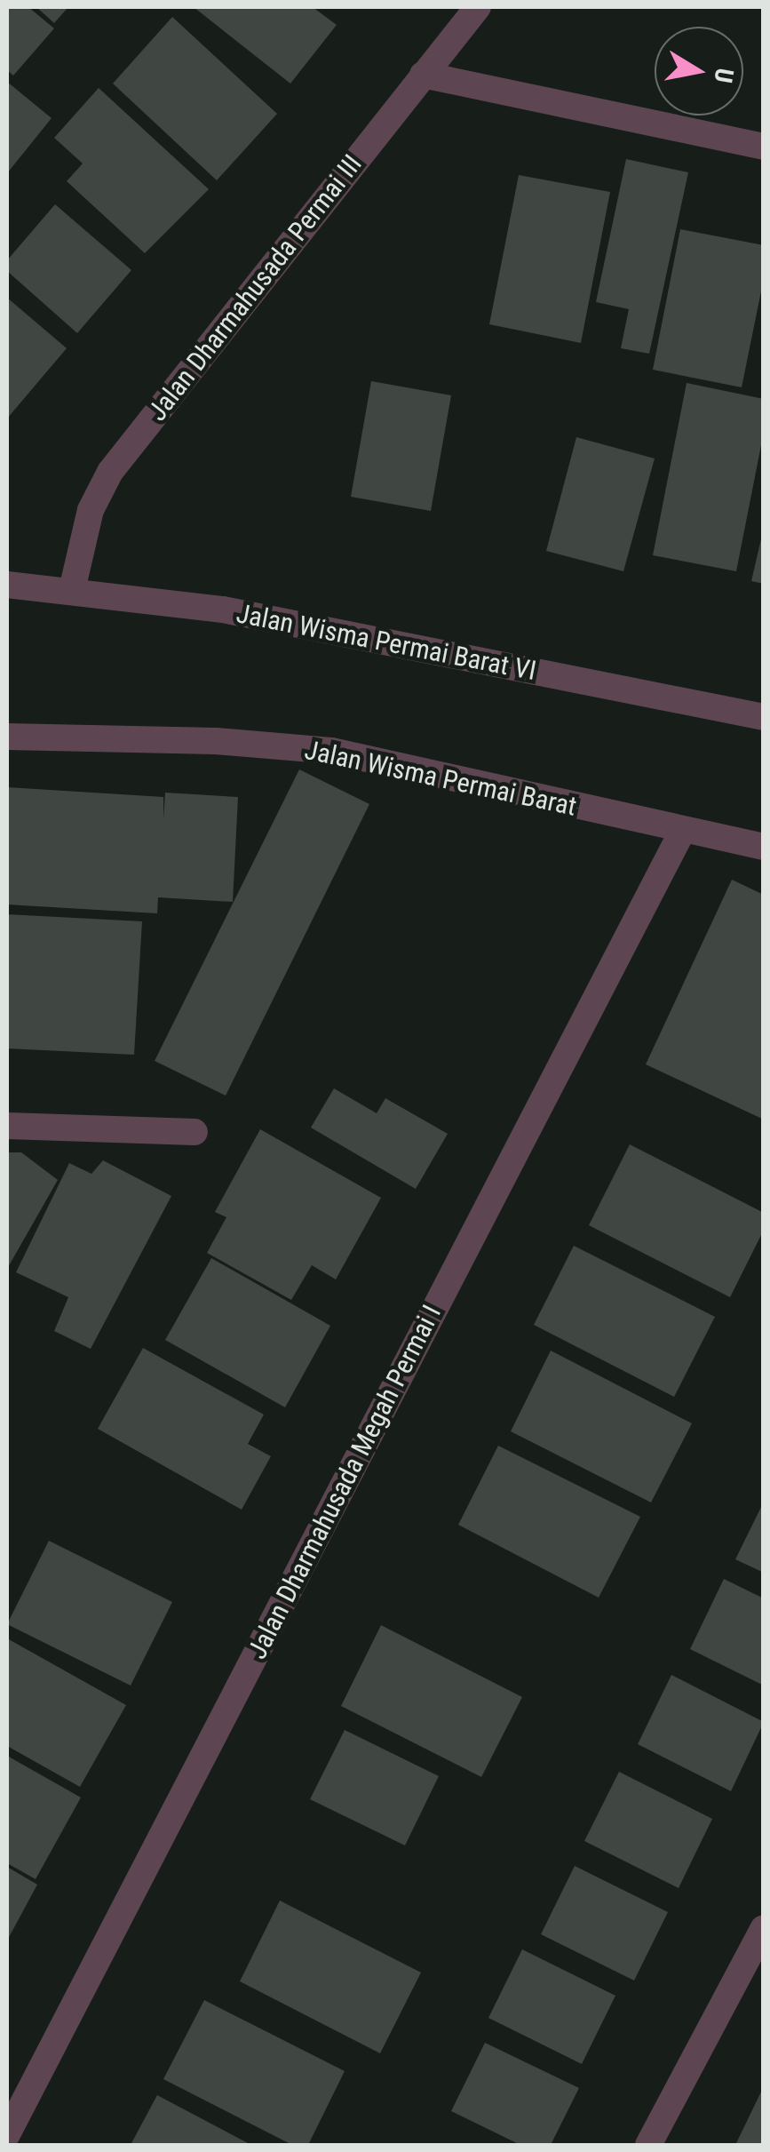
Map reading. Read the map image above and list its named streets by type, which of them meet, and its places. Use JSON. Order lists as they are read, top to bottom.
{
  "streets": {
    "street": [
      "Jalan Dharmahusada Permai III",
      "Jalan Wisma Permai Barat VI",
      "Jalan Wisma Permai Barat",
      "Jalan Dharmahusada Megah Permai I"
    ]
  },
  "crossings": [
    ["Jalan Dharmahusada Permai III", "Jalan Wisma Permai Barat VI"],
    ["Jalan Wisma Permai Barat", "Jalan Dharmahusada Megah Permai I"]
  ],
  "north": "right"
}
